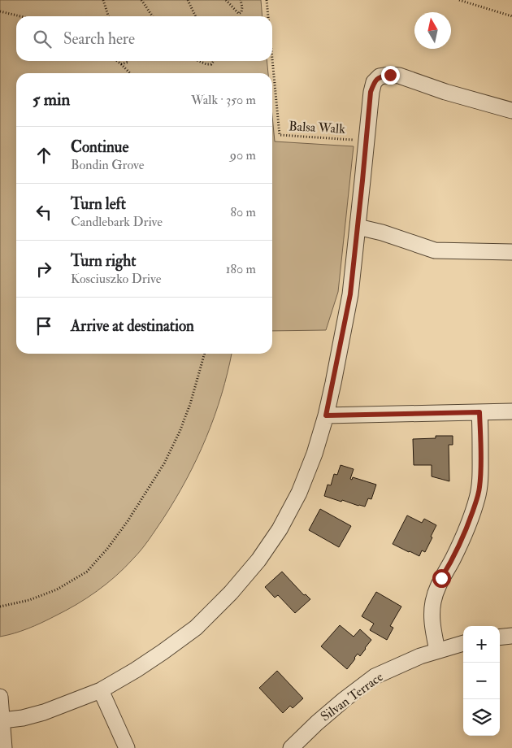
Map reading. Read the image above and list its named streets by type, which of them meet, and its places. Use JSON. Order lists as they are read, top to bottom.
{
  "streets": {
    "street": ["Silvan Terrace"],
    "path": ["Balsa Walk"]
  },
  "north": "top",
  "page": {
    "search": "Search here",
    "heading": ["5 min", "Walk · 350 m"],
    "list": [
      ["Continue", "Bondin Grove", "90 m"],
      ["Turn left", "Candlebark Drive", "80 m"],
      ["Turn right", "Kosciuszko Drive", "180 m"],
      "Arrive at destination"
    ],
    "map_buttons": ["+", "−"]
  }
}
